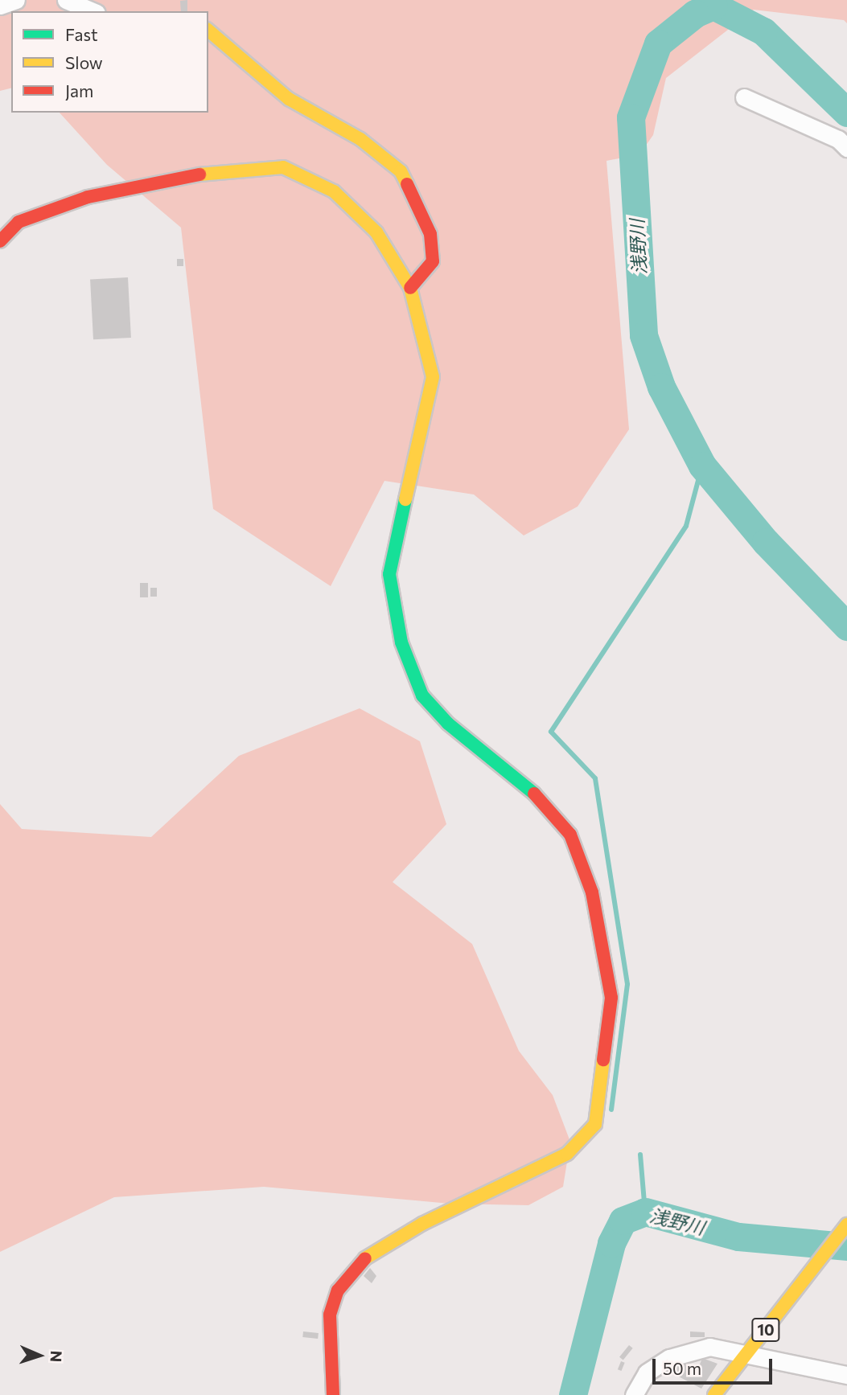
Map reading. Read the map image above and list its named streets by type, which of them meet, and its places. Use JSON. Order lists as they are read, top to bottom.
{
  "streets": {
    "street": ["10"]
  },
  "water": ["浅野川"],
  "legend": ["Fast", "Slow", "Jam"],
  "scale_bar": "50 m",
  "north": "right"
}
